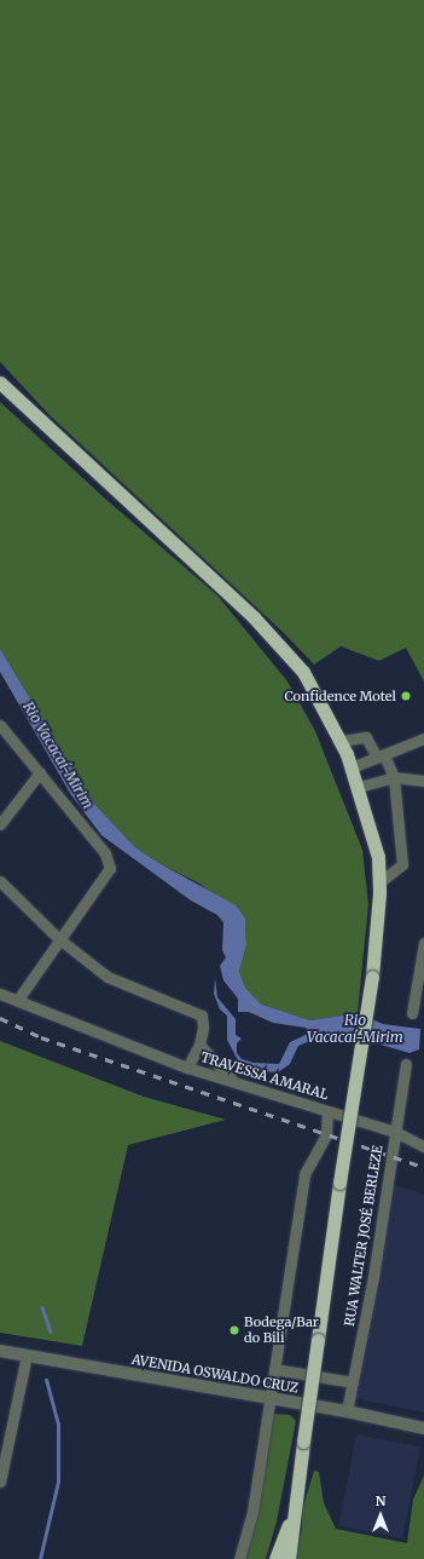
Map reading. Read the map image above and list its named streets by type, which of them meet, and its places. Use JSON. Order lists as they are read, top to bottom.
{
  "streets": {
    "street": ["TRAVESSA AMARAL", "RUA WALTER JOSÉ BERLEZE", "AVENIDA OSWALDO CRUZ"]
  },
  "crossings": [
    ["TRAVESSA AMARAL", "RUA WALTER JOSÉ BERLEZE"],
    ["RUA WALTER JOSÉ BERLEZE", "AVENIDA OSWALDO CRUZ"]
  ],
  "water": ["Rio Vacacaí-Mirim"],
  "places": ["Confidence Motel", "Bodega/Bar do Bili"],
  "north": "top"
}
